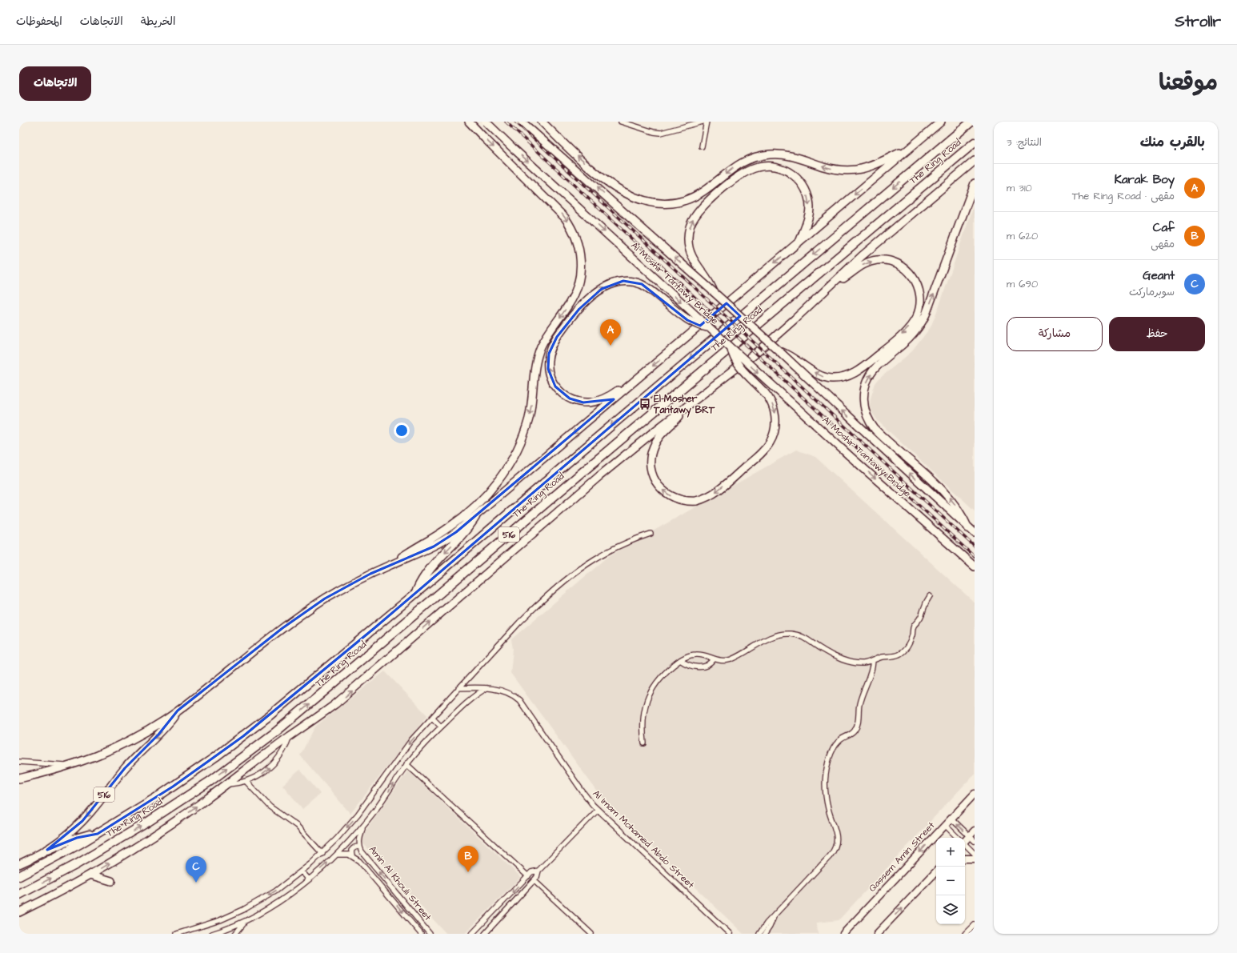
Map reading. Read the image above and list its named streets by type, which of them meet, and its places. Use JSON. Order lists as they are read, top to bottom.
{
  "streets": {
    "highway": ["The Ring Road", "Al Moshir Tantawy Bridge", "516"],
    "main road": ["Qassem Amin Street"],
    "street": ["Al Imam Mohamed Abdo Street", "Amin Al Khouli Street"]
  },
  "crossings": [
    ["The Ring Road", "516"]
  ],
  "places": {
    "bus stop": ["El-Mosher Tantawy BRT"]
  },
  "page": {
    "header": "Strollr",
    "nav": ["الخريطة", "الاتجاهات", "المحفوظات"],
    "title": "موقعنا",
    "buttons": [
      "الاتجاهات",
      ["حفظ", "مشاركة"]
    ],
    "heading": ["بالقرب منك", "النتائج: 3"],
    "list": [
      {
        "mark": "A",
        "name": "Karak Boy",
        "note": "مقهى · The Ring Road",
        "value": "310 m"
      },
      {
        "mark": "B",
        "name": "Caf",
        "note": "مقهى",
        "value": "620 m"
      },
      {
        "mark": "C",
        "name": "Geant",
        "note": "سوبرماركت",
        "value": "690 m"
      }
    ],
    "pins": ["A", "B", "C"],
    "map_buttons": ["+", "−"]
  }
}
